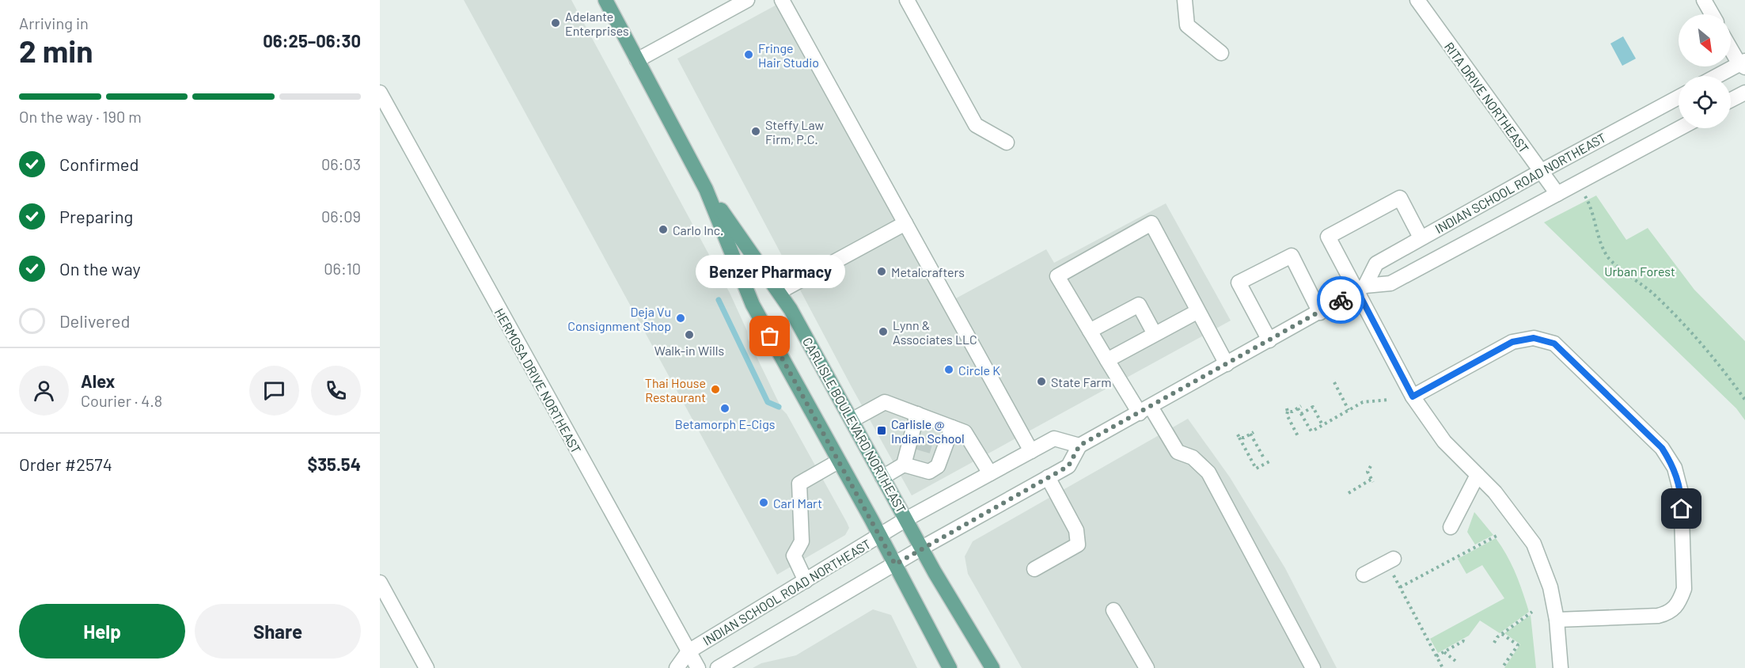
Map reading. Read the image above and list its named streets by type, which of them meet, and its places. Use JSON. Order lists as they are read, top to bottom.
{
  "streets": {
    "main road": ["CARLISLE BOULEVARD NORTHEAST"],
    "street": ["RITA DRIVE NORTHEAST", "INDIAN SCHOOL ROAD NORTHEAST", "HERMOSA DRIVE NORTHEAST"]
  },
  "crossings": [
    ["RITA DRIVE NORTHEAST", "INDIAN SCHOOL ROAD NORTHEAST"],
    ["INDIAN SCHOOL ROAD NORTHEAST", "HERMOSA DRIVE NORTHEAST"],
    ["INDIAN SCHOOL ROAD NORTHEAST", "CARLISLE BOULEVARD NORTHEAST"]
  ],
  "parks": ["Urban Forest"],
  "places": {
    "other": [
      "Adelante Enterprises",
      "Fringe Hair Studio",
      "Steffy Law Firm, P.C.",
      "Carlo Inc.",
      "Metalcrafters",
      "Deja Vu Consignment Shop",
      "Lynn & Associates LLC",
      "Walk-in Wills",
      "Benzer Pharmacy",
      "Circle K",
      "State Farm",
      "Thai House Restaurant",
      "Betamorph E-Cigs",
      "Carl Mart"
    ],
    "transit": ["Carlisle @ Indian School"]
  },
  "north": "bottom right",
  "page": {
    "heading": ["2 min", "Arriving in", "06:25–06:30"],
    "panel": [
      "Alex",
      "Courier · 4.8",
      "Order #2574",
      "$35.54"
    ],
    "bar": "On the way · 190 m",
    "list": [
      ["Confirmed", "06:03"],
      ["Preparing", "06:09"],
      ["On the way", "06:10"],
      "Delivered"
    ],
    "bubble": "Benzer Pharmacy",
    "buttons": ["Help", "Share"]
  }
}
